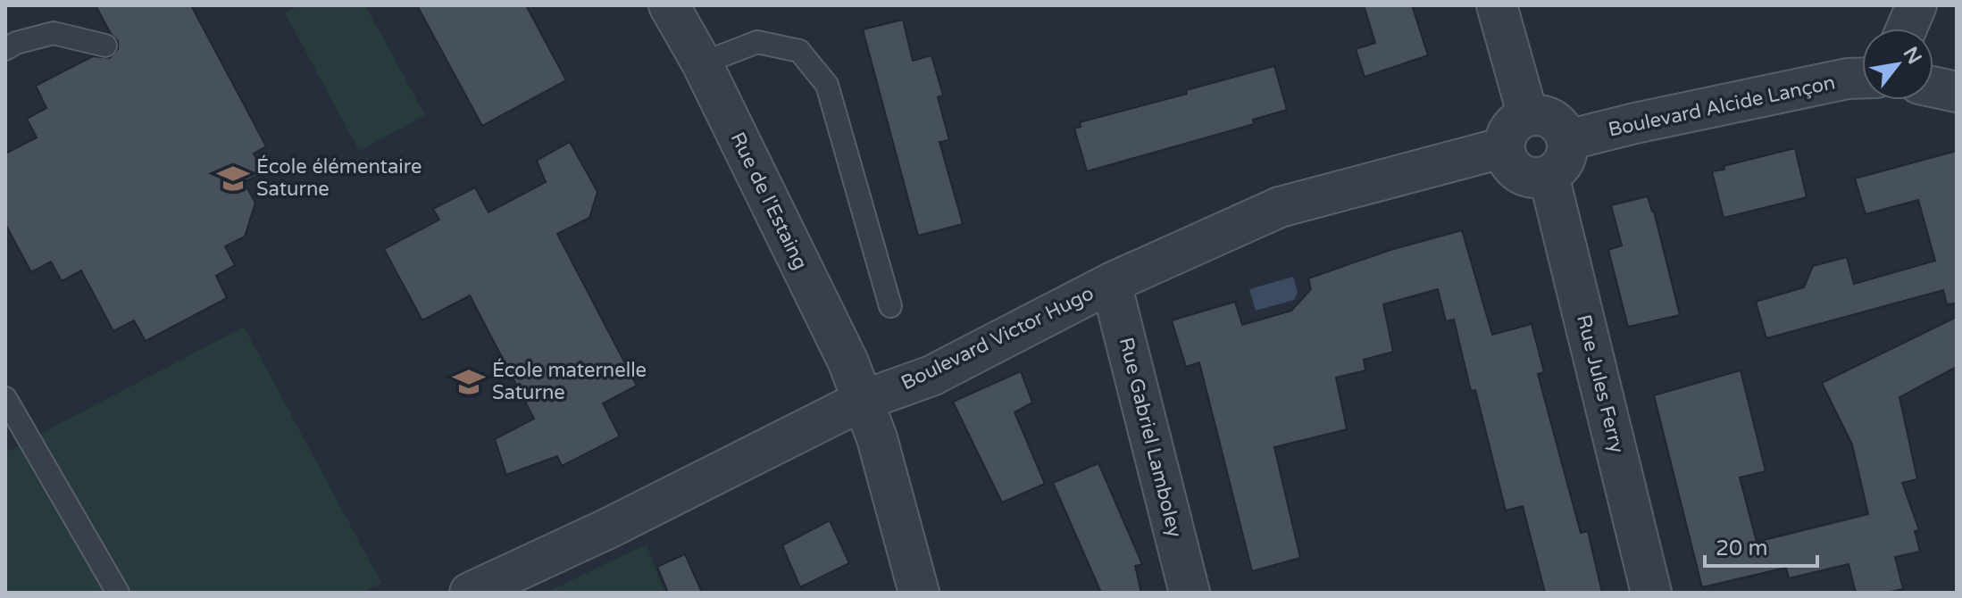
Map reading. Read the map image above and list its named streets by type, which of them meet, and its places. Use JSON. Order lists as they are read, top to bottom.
{
  "streets": {
    "street": [
      "Boulevard Alcide Lançon",
      "Rue de l'Estaing",
      "Boulevard Victor Hugo",
      "Rue Jules Ferry",
      "Rue Gabriel Lamboley"
    ]
  },
  "crossings": [
    ["Boulevard Alcide Lançon", "Boulevard Victor Hugo"],
    ["Boulevard Alcide Lançon", "Rue Jules Ferry"],
    ["Rue de l'Estaing", "Boulevard Victor Hugo"],
    ["Boulevard Victor Hugo", "Rue Jules Ferry"],
    ["Boulevard Victor Hugo", "Rue Gabriel Lamboley"]
  ],
  "places": {
    "school or university": ["École élémentaire Saturne", "École maternelle Saturne"]
  },
  "scale_bar": "20 m",
  "north": "top right"
}
